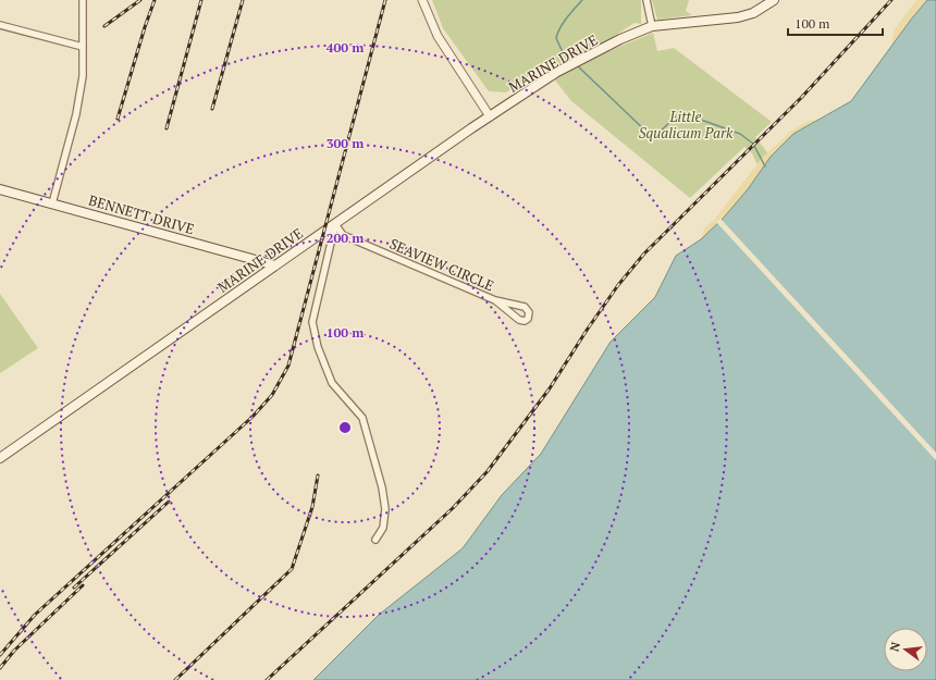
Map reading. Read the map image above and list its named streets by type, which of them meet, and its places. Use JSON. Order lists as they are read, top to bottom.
{
  "streets": {
    "main road": ["MARINE DRIVE", "BENNETT DRIVE"],
    "street": ["SEAVIEW CIRCLE"]
  },
  "crossings": [
    ["MARINE DRIVE", "BENNETT DRIVE"],
    ["MARINE DRIVE", "SEAVIEW CIRCLE"]
  ],
  "parks": ["Little Squalicum Park"],
  "scale_bar": "100 m",
  "north": "left",
  "rings": [
    "400 m",
    "300 m",
    "200 m",
    "100 m"
  ]
}
